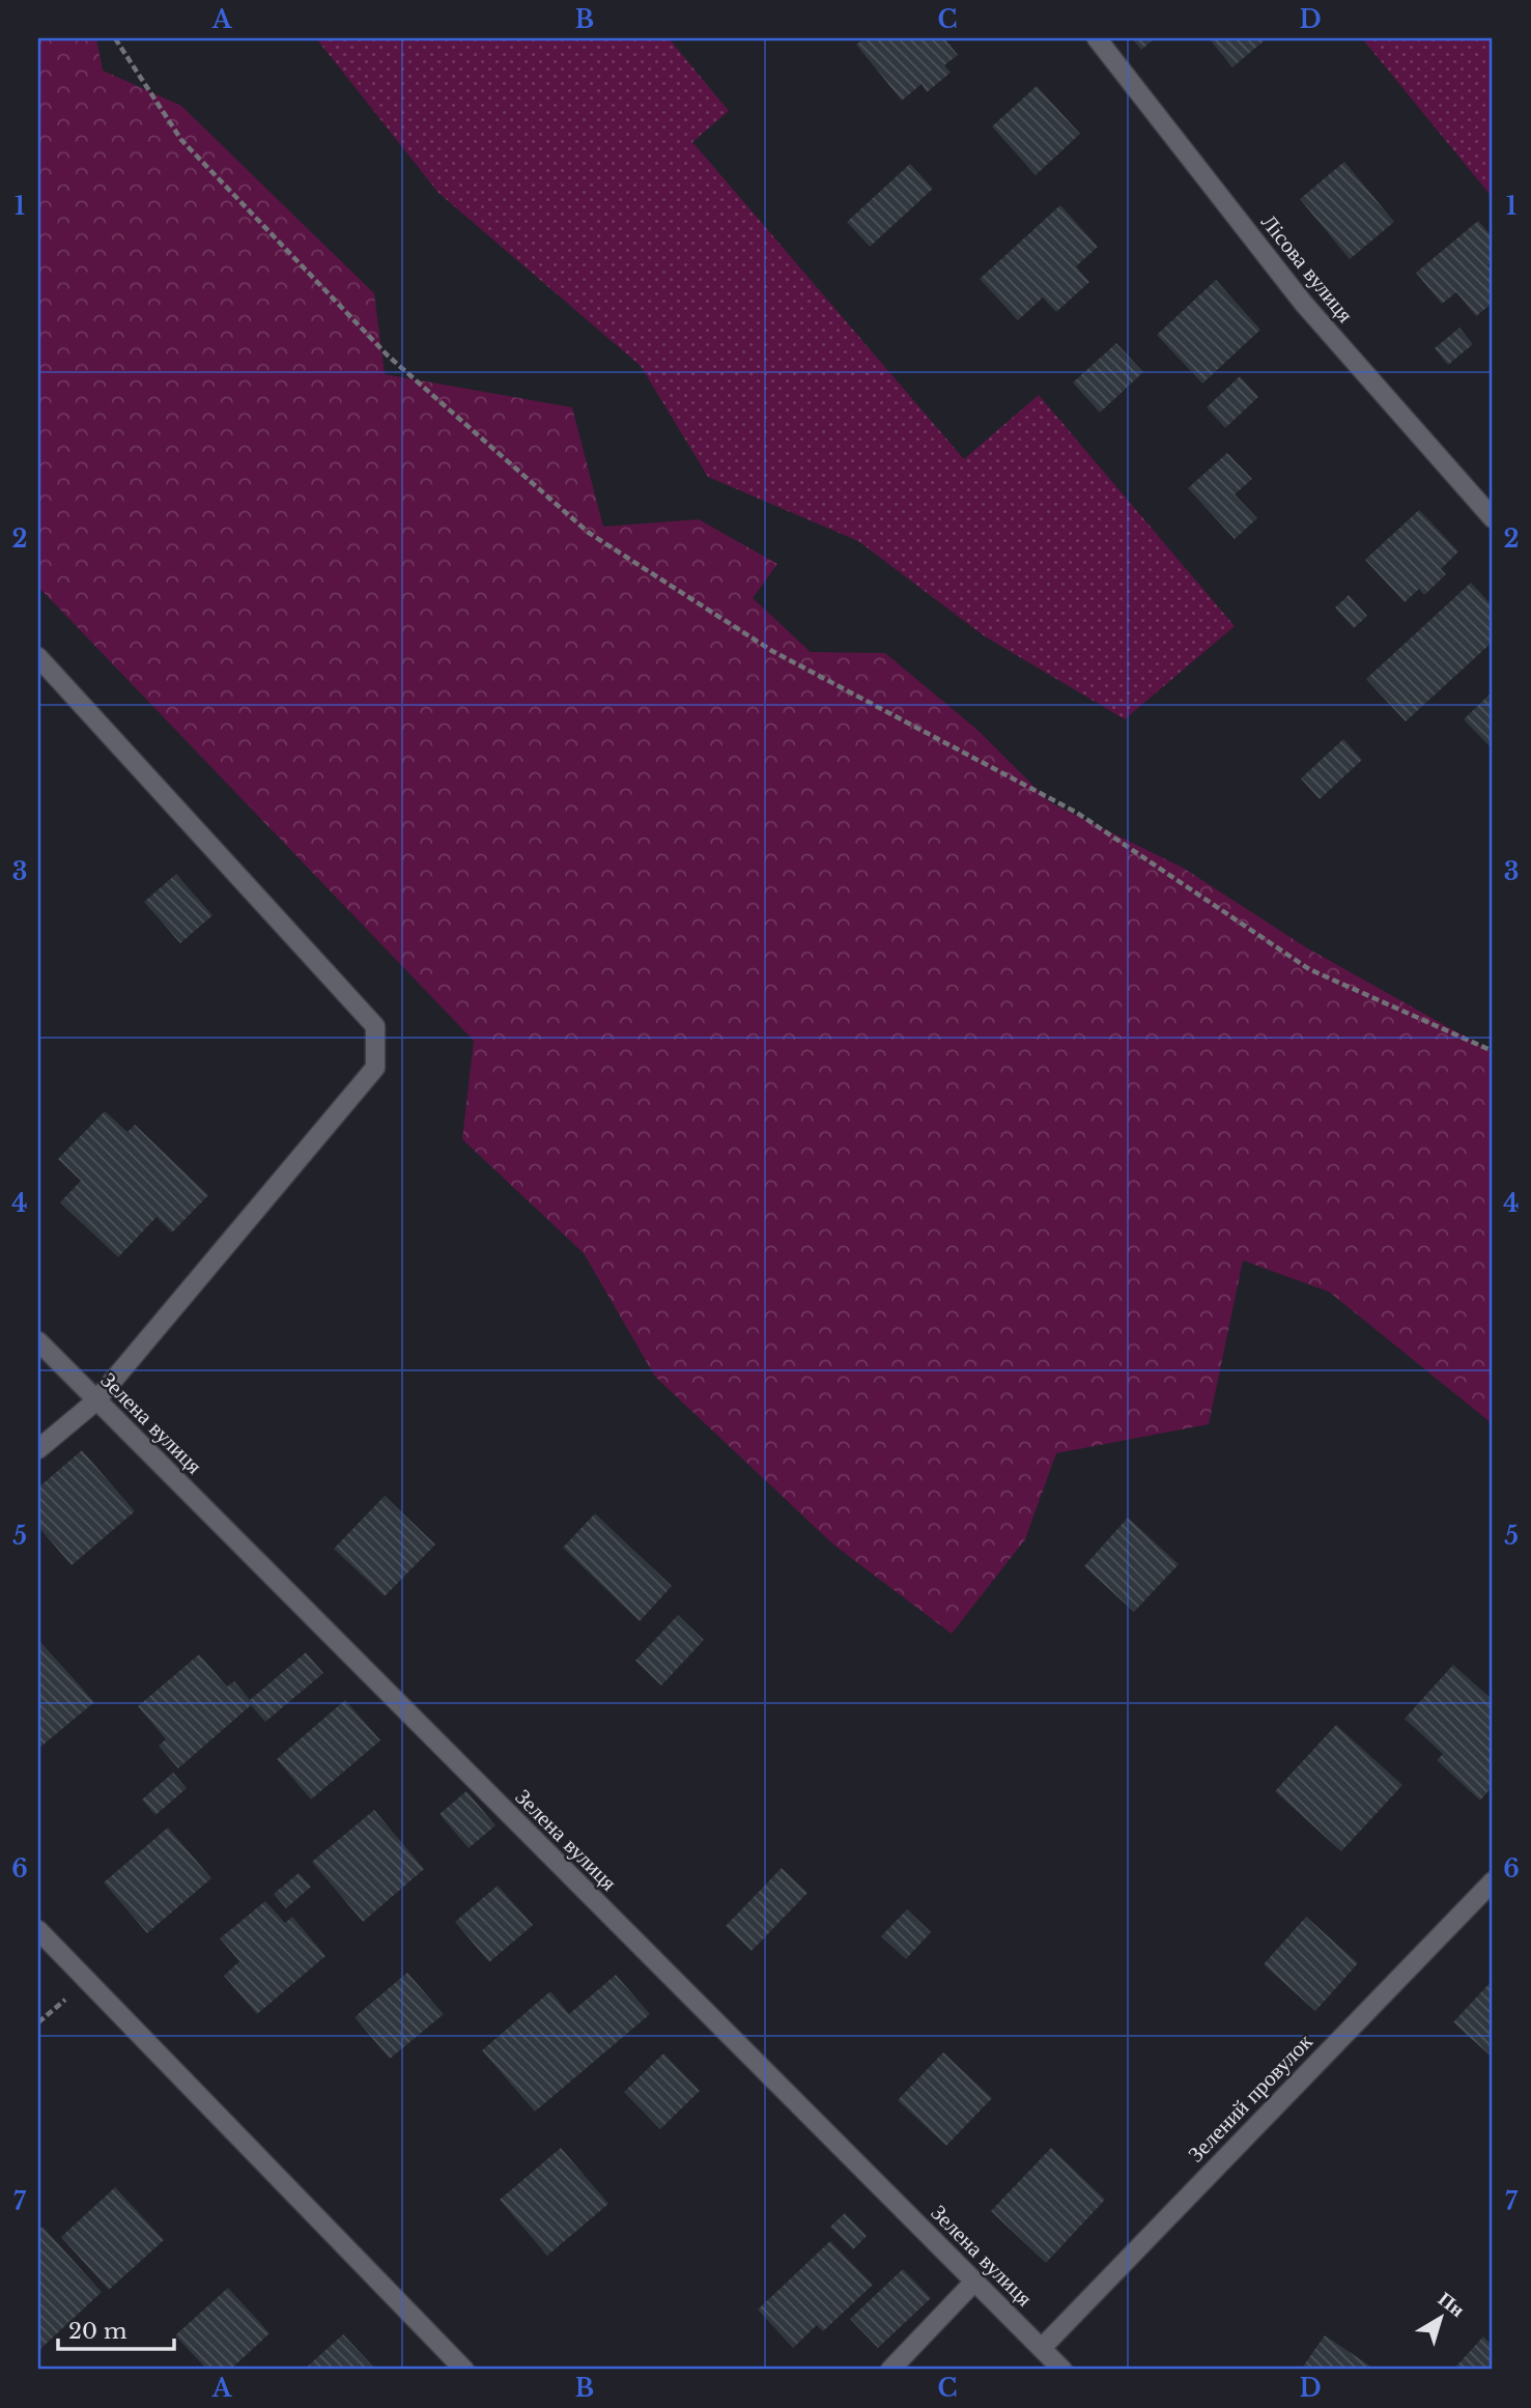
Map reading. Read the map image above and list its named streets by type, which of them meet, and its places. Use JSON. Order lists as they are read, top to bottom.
{
  "streets": {
    "street": ["Лісова вулиця", "Зелена вулиця", "Зелений провулок"]
  },
  "crossings": [
    ["Зелена вулиця", "Зелений провулок"]
  ],
  "scale_bar": "20 m",
  "north": "top right",
  "grid": {
    "columns": [
      "A",
      "B",
      "C",
      "D"
    ],
    "rows": [
      "1",
      "2",
      "3",
      "4",
      "5",
      "6",
      "7"
    ]
  }
}
